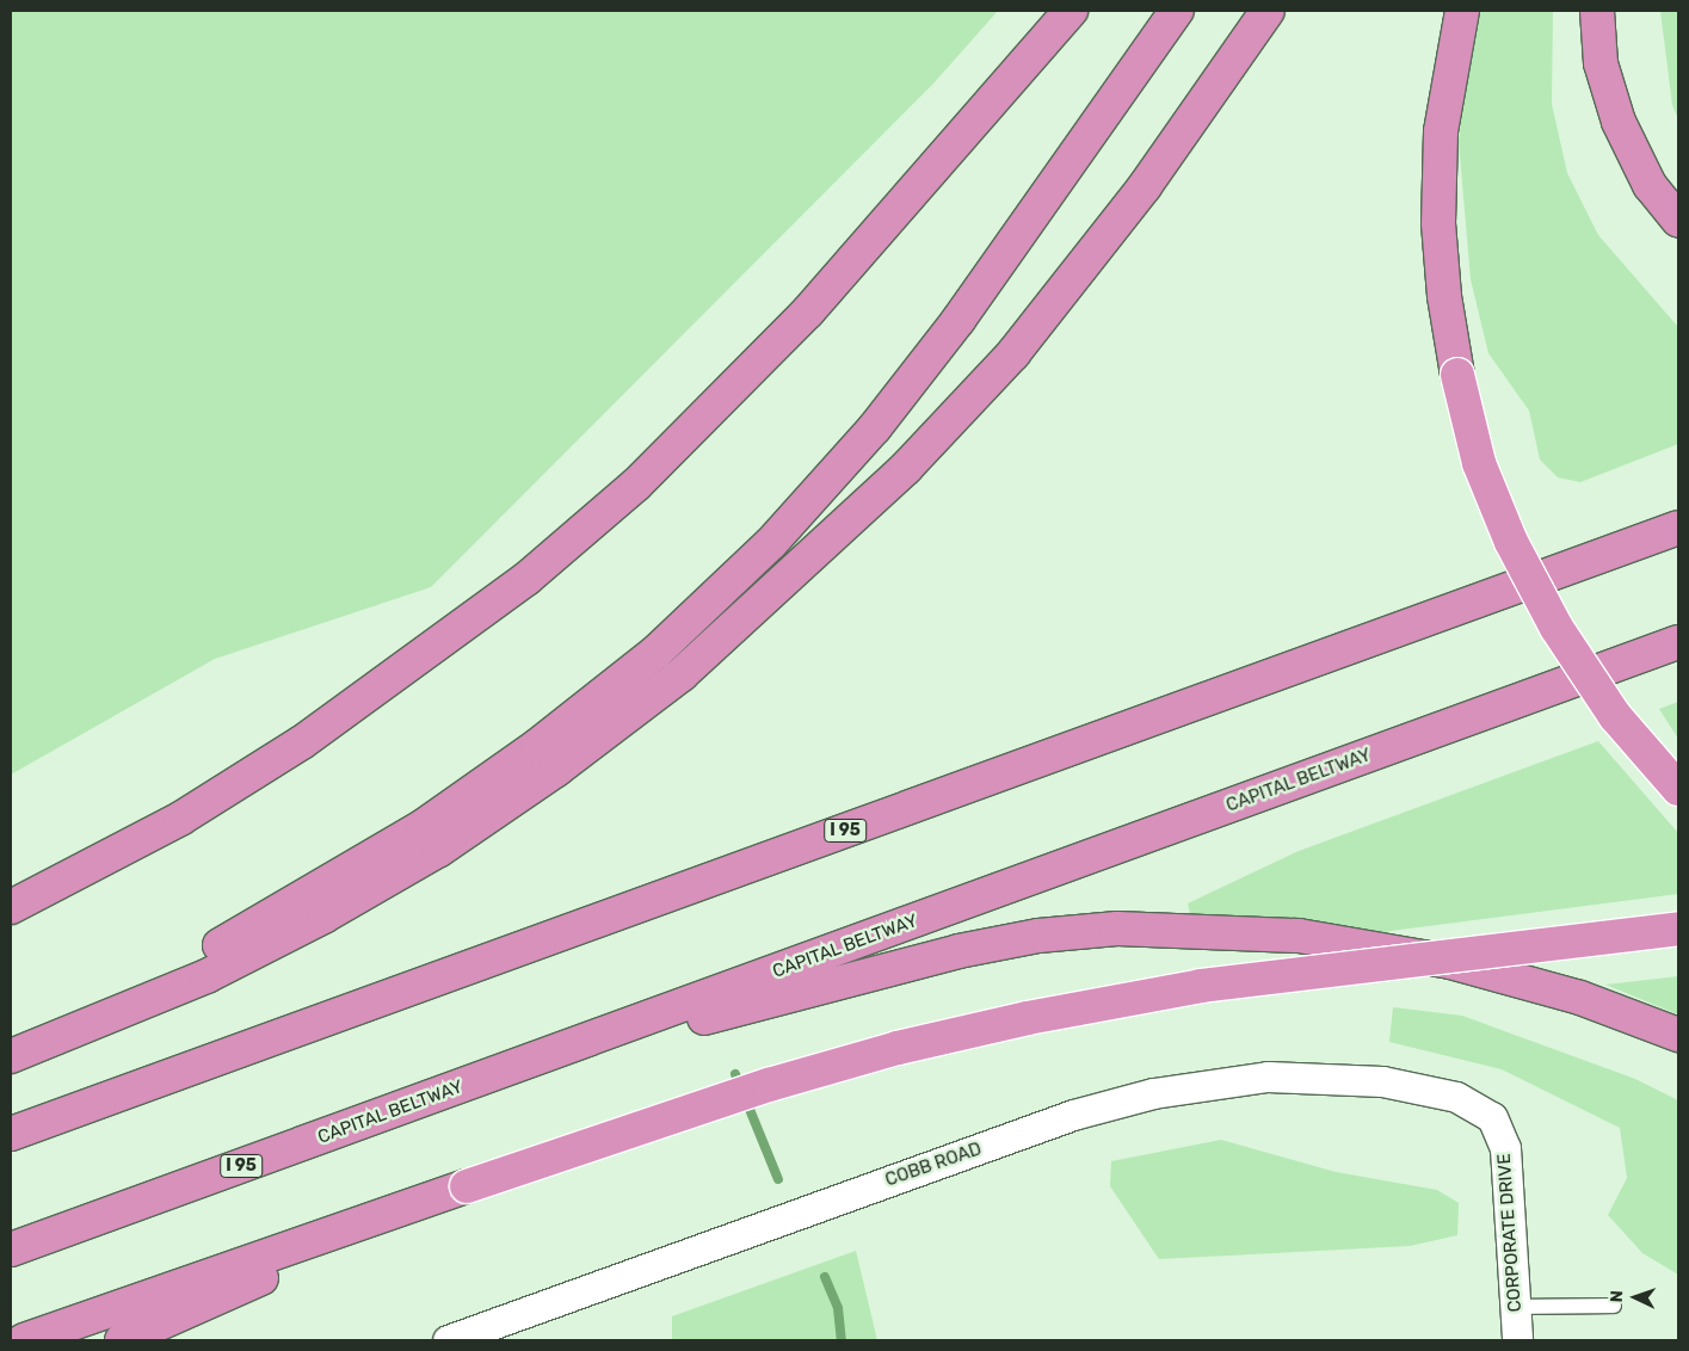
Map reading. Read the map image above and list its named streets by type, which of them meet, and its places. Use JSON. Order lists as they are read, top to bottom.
{
  "streets": {
    "highway": ["CAPITAL BELTWAY", "I 95"],
    "street": ["COBB ROAD", "CORPORATE DRIVE"]
  },
  "crossings": [
    ["COBB ROAD", "CORPORATE DRIVE"]
  ],
  "north": "left"
}
